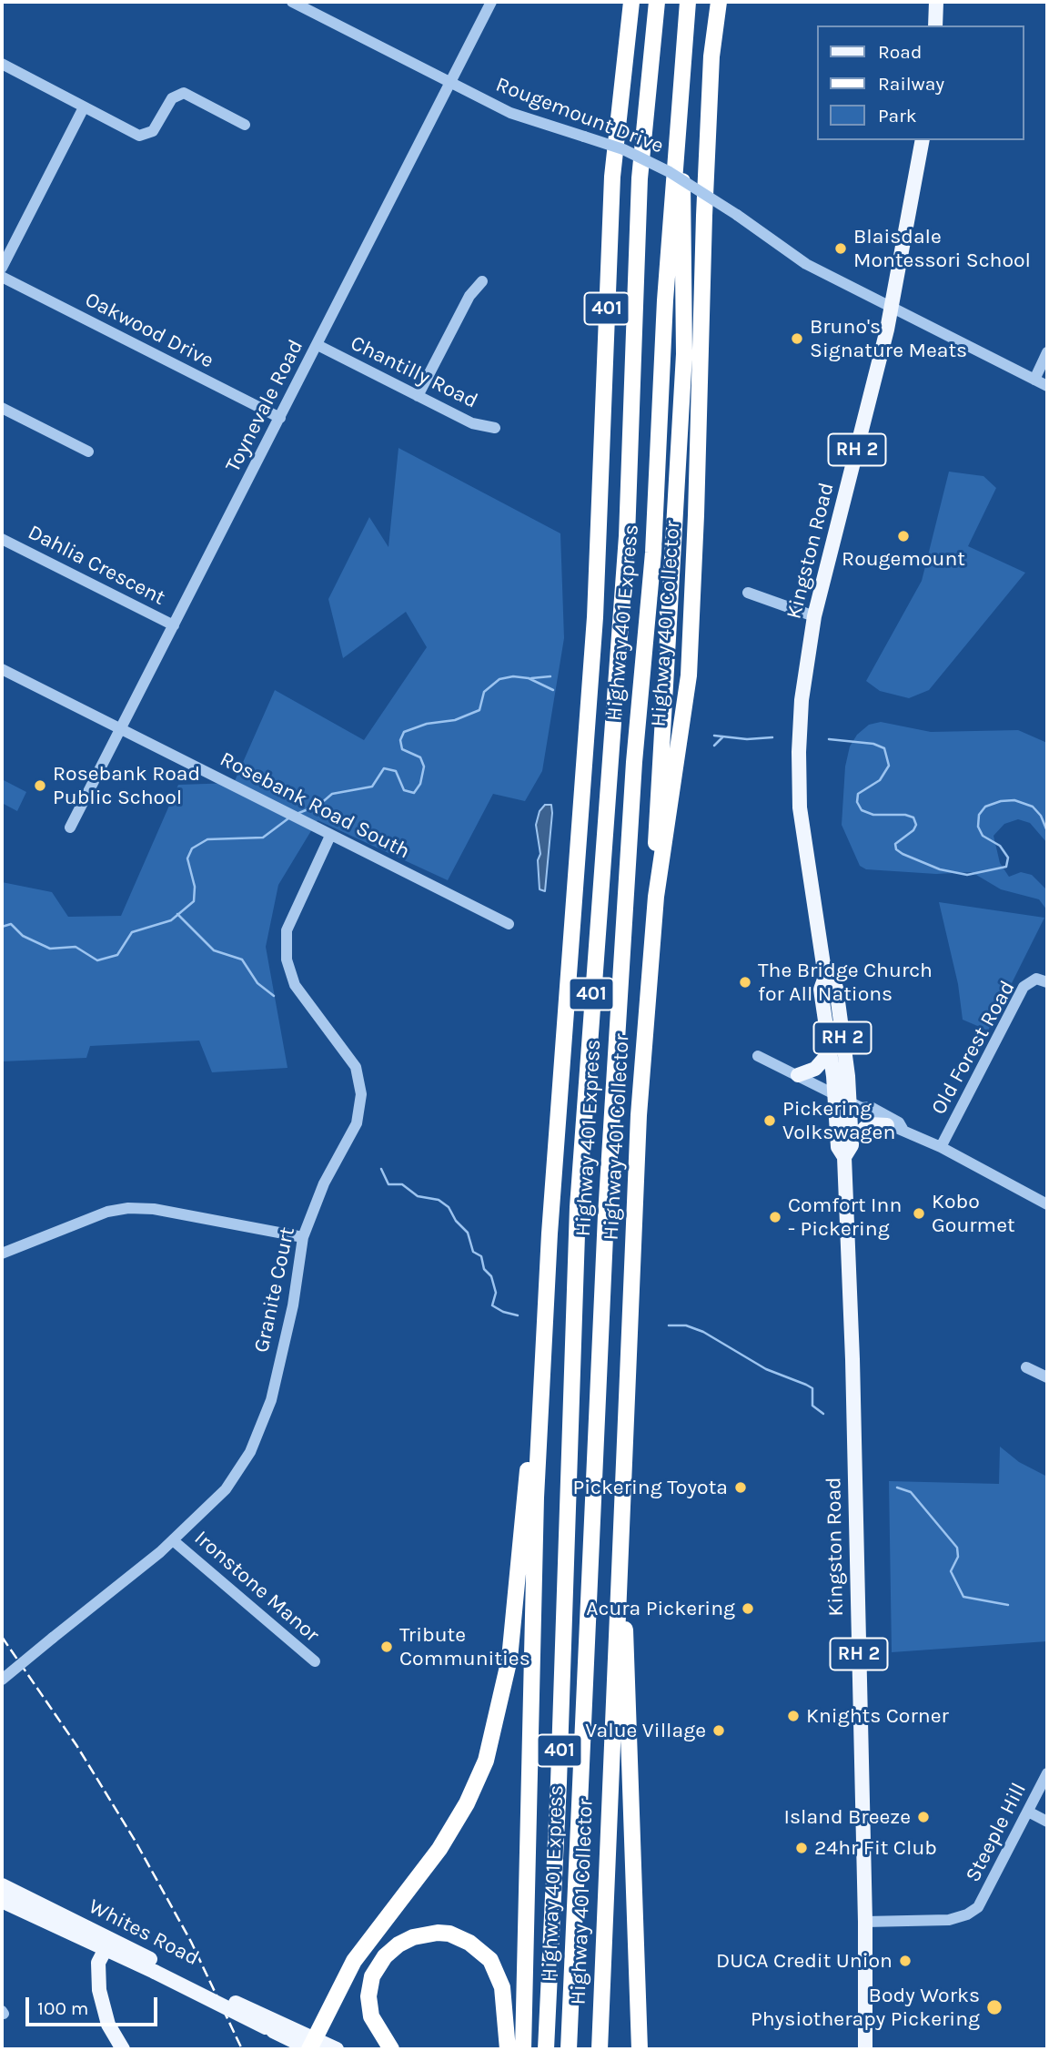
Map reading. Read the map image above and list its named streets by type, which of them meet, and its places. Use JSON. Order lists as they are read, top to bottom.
{
  "streets": {
    "highway": ["401", "Highway 401 Express", "Highway 401 Collector"],
    "main road": ["RH 2", "Kingston Road", "Whites Road"],
    "street": [
      "Rougemount Drive",
      "Oakwood Drive",
      "Chantilly Road",
      "Toynevale Road",
      "Dahlia Crescent",
      "Rosebank Road South",
      "Old Forest Road",
      "Granite Court",
      "Ironstone Manor",
      "Steeple Hill"
    ]
  },
  "crossings": [
    ["Rougemount Drive", "Toynevale Road"],
    ["Rougemount Drive", "Kingston Road"],
    ["Oakwood Drive", "Toynevale Road"],
    ["Chantilly Road", "Toynevale Road"],
    ["Toynevale Road", "Dahlia Crescent"],
    ["Toynevale Road", "Rosebank Road South"],
    ["Kingston Road", "Steeple Hill"],
    ["Rosebank Road South", "Granite Court"],
    ["Granite Court", "Ironstone Manor"]
  ],
  "places": [
    "Blaisdale Montessori School",
    "Bruno's Signature Meats",
    "Rougemount",
    "Rosebank Road Public School",
    "The Bridge Church for All Nations",
    "Pickering Volkswagen",
    "Kobo Gourmet",
    "Comfort Inn - Pickering",
    "Pickering Toyota",
    "Acura Pickering",
    "Tribute Communities",
    "Knights Corner",
    "Value Village",
    "Island Breeze",
    "24hr Fit Club",
    "DUCA Credit Union",
    "Body Works Physiotherapy Pickering"
  ],
  "legend": ["Road", "Railway", "Park"],
  "scale_bar": "100 m"
}
